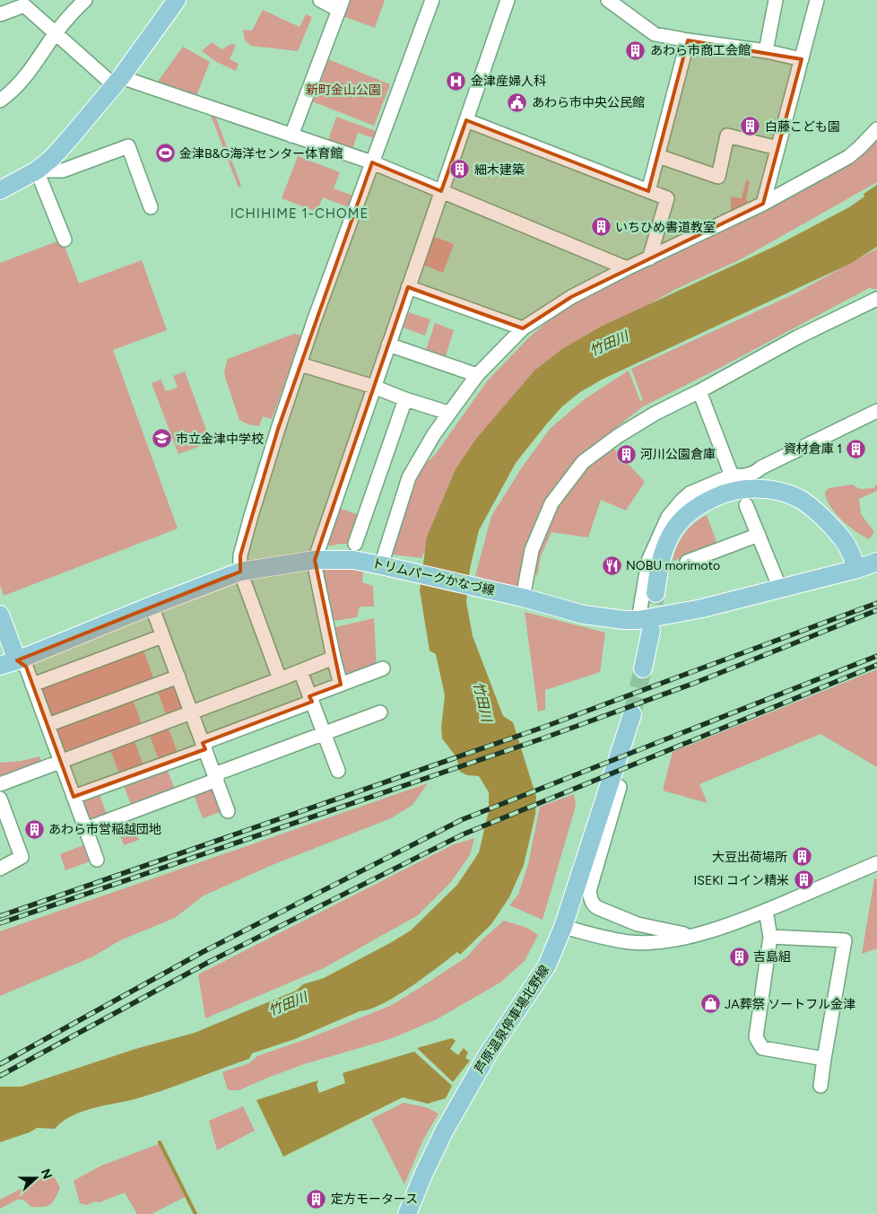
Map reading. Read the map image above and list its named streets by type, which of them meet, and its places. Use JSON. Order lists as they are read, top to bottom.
{
  "streets": {
    "main road": ["トリムパークかなづ線", "芦原温泉停車場北野線"]
  },
  "districts": ["ICHIHIME 1-CHOME"],
  "water": ["竹田川"],
  "parks": ["新町金山公園"],
  "places": {
    "building": [
      "あわら市商工会館",
      "白藤こども園",
      "細木建築",
      "いちひめ書道教室",
      "資材倉庫 1",
      "河川公園倉庫",
      "あわら市営稲越団地",
      "大豆出荷場所",
      "ISEKI コイン精米",
      "吉島組",
      "定方モータース"
    ],
    "hospital": ["金津産婦人科"],
    "public building": ["あわら市中央公民館"],
    "sports": ["金津B&G海洋センター体育館"],
    "school or university": ["市立金津中学校"],
    "restaurant": ["NOBU morimoto"],
    "shop": ["JA葬祭 ソートフル金津"]
  },
  "north": "right"
}
